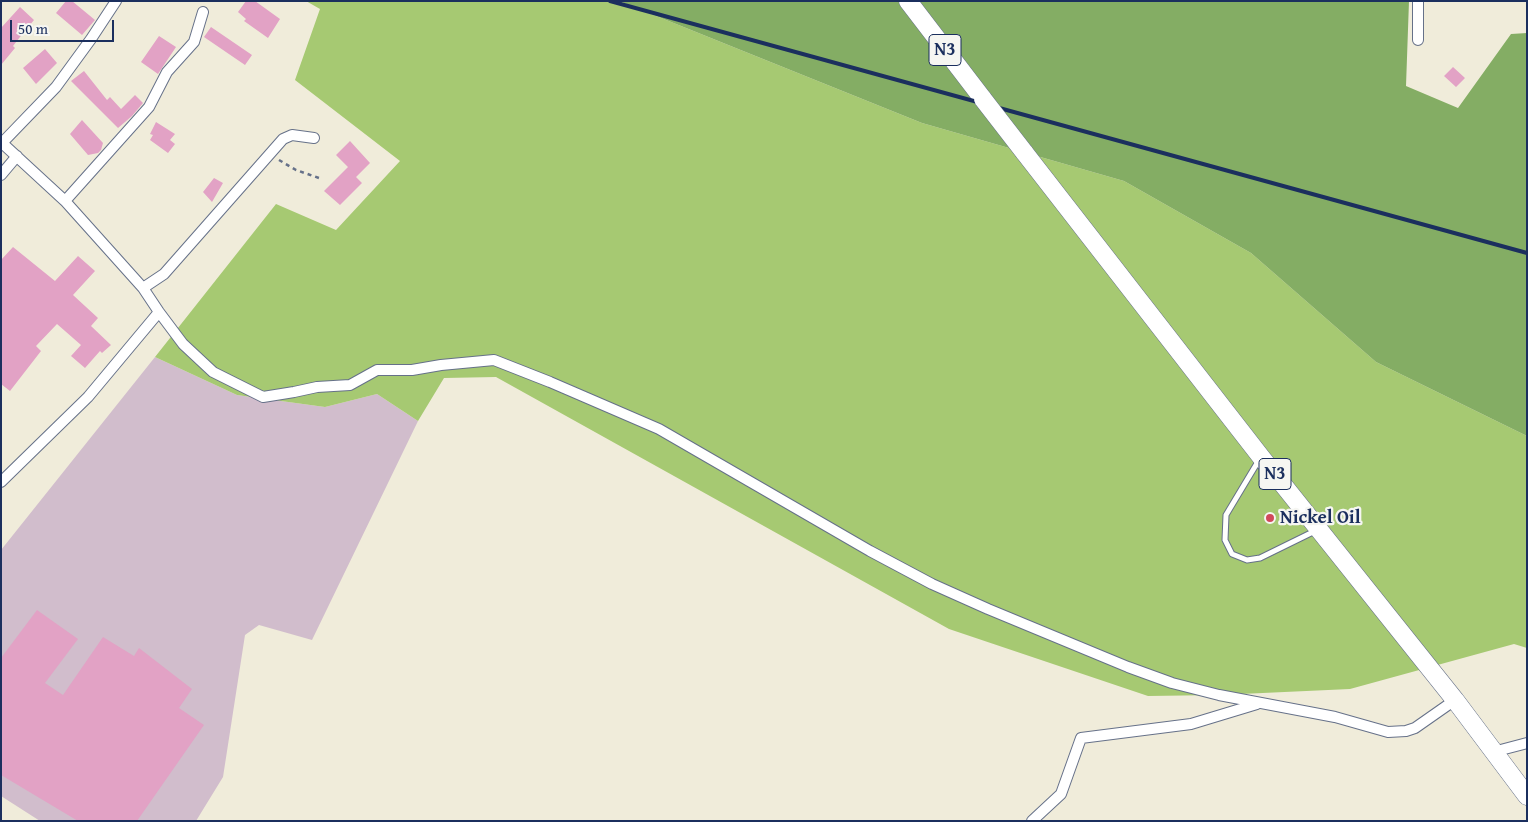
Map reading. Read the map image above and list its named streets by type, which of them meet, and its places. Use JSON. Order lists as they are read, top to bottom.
{
  "streets": {
    "highway": ["N3"]
  },
  "places": ["Nickel Oil"],
  "scale_bar": "50 m"
}
